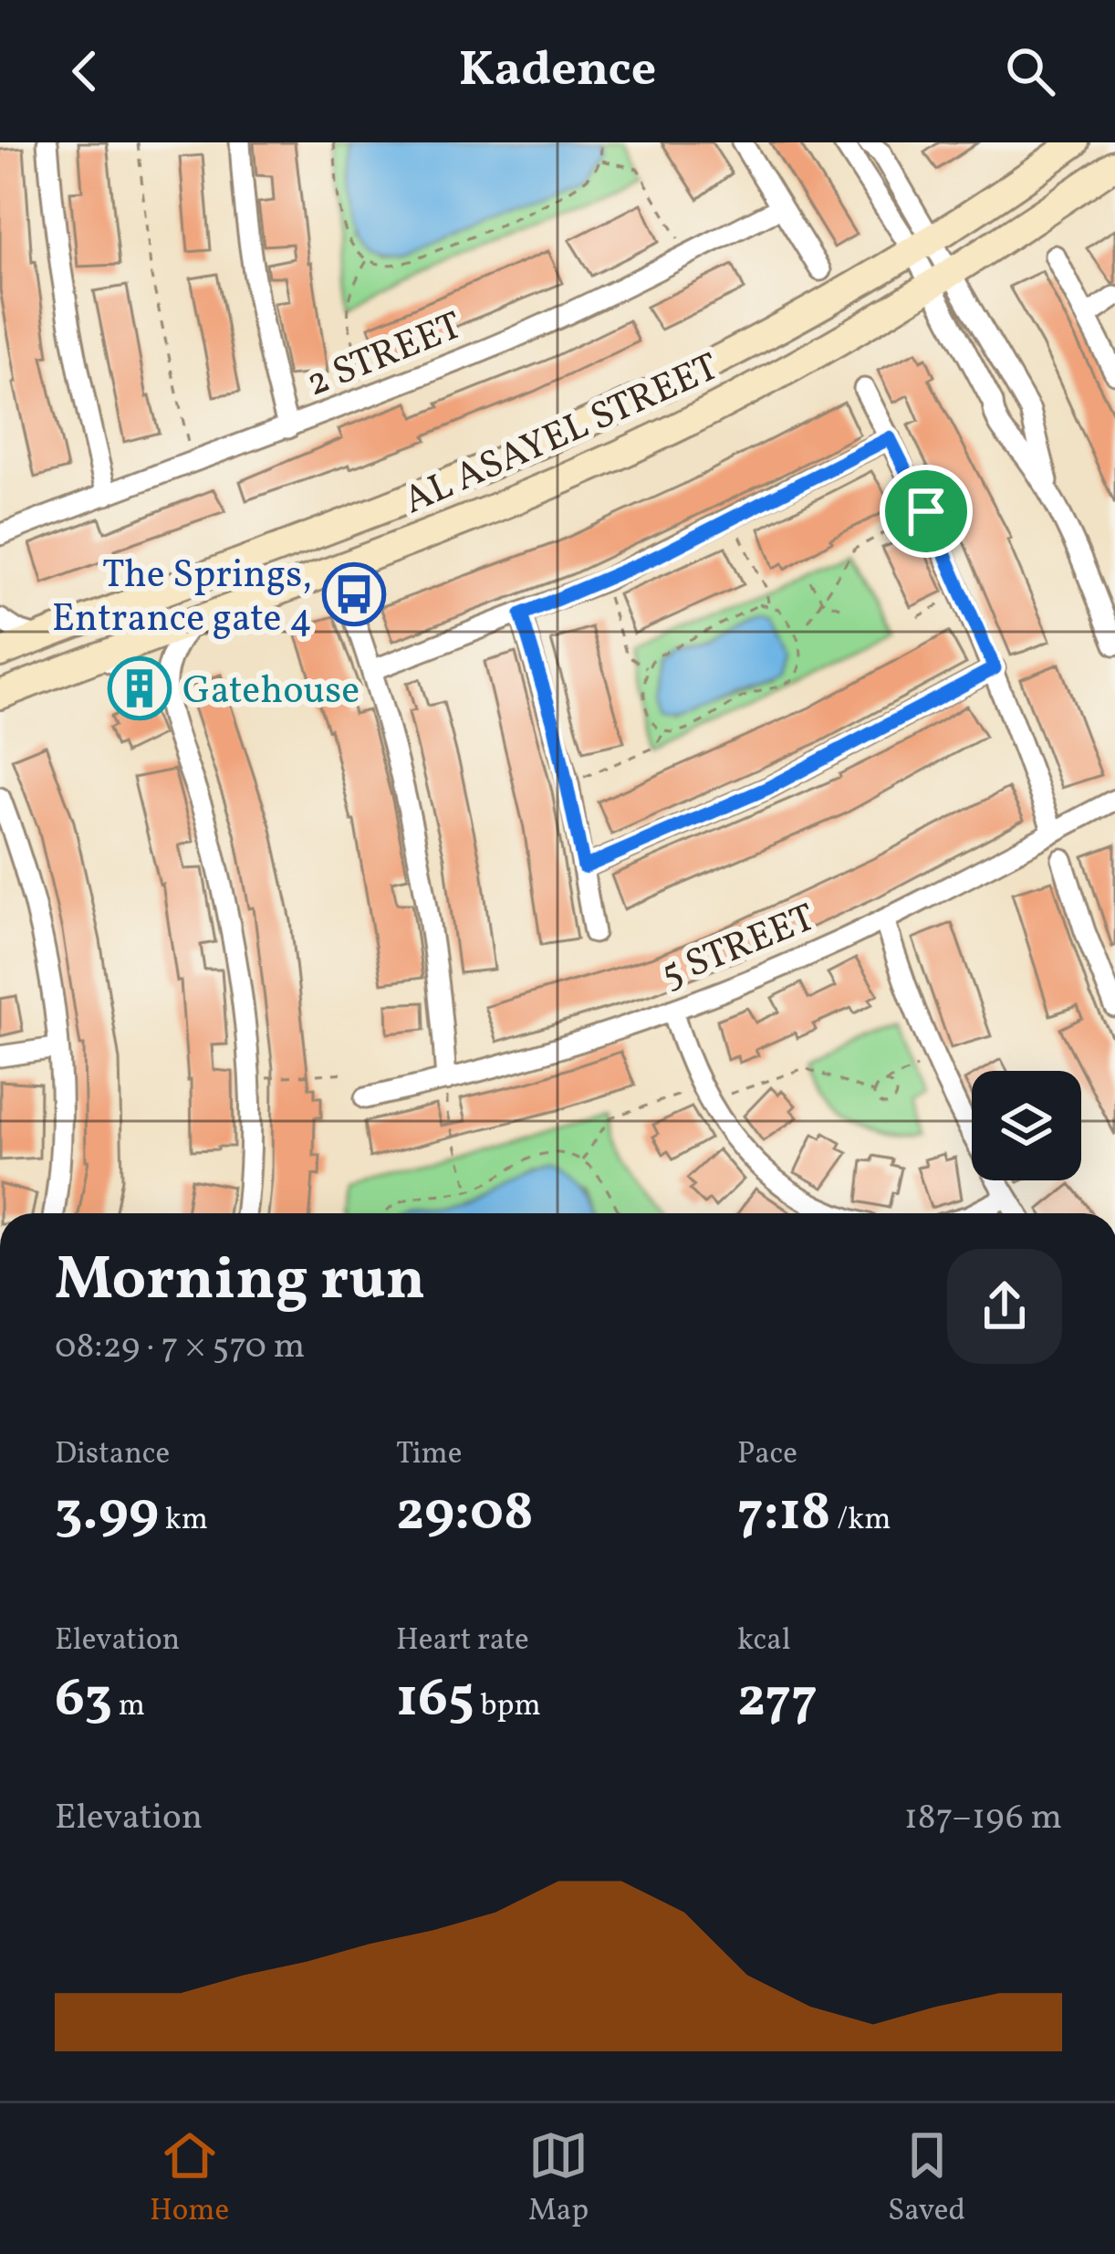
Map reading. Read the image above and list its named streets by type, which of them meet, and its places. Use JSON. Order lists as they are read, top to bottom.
{
  "streets": {
    "main road": ["AL ASAYEL STREET"],
    "street": ["2 STREET", "5 STREET"]
  },
  "places": {
    "bus stop": ["The Springs, Entrance gate 4"],
    "building": ["Gatehouse"]
  },
  "page": {
    "header": "Kadence",
    "heading": ["Morning run", "08:29 · 7 × 570 m"],
    "stats": [
      ["Distance", "3.99 km"],
      ["Time", "29:08"],
      ["Pace", "7:18 /km"],
      ["Elevation", "63 m"],
      ["Heart rate", "165 bpm"],
      ["kcal", "277"]
    ],
    "chart": ["Elevation", "187–196 m"],
    "tabs": ["Home", "Map", "Saved"]
  }
}
